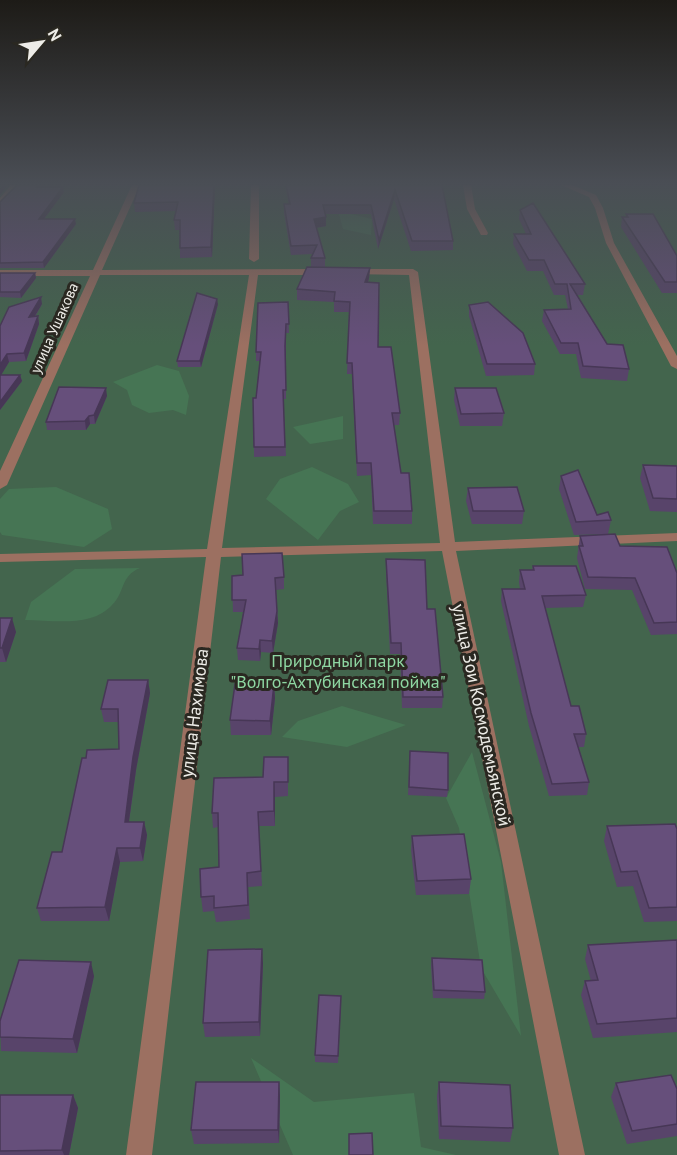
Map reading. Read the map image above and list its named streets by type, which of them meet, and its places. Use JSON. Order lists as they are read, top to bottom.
{
  "streets": {
    "street": ["улица Ушакова", "улица Нахимова", "улица Зои Космодемьянской"]
  },
  "parks": ["Природный парк \"Волго-Ахтубинская пойма\""],
  "north": "top right"
}
